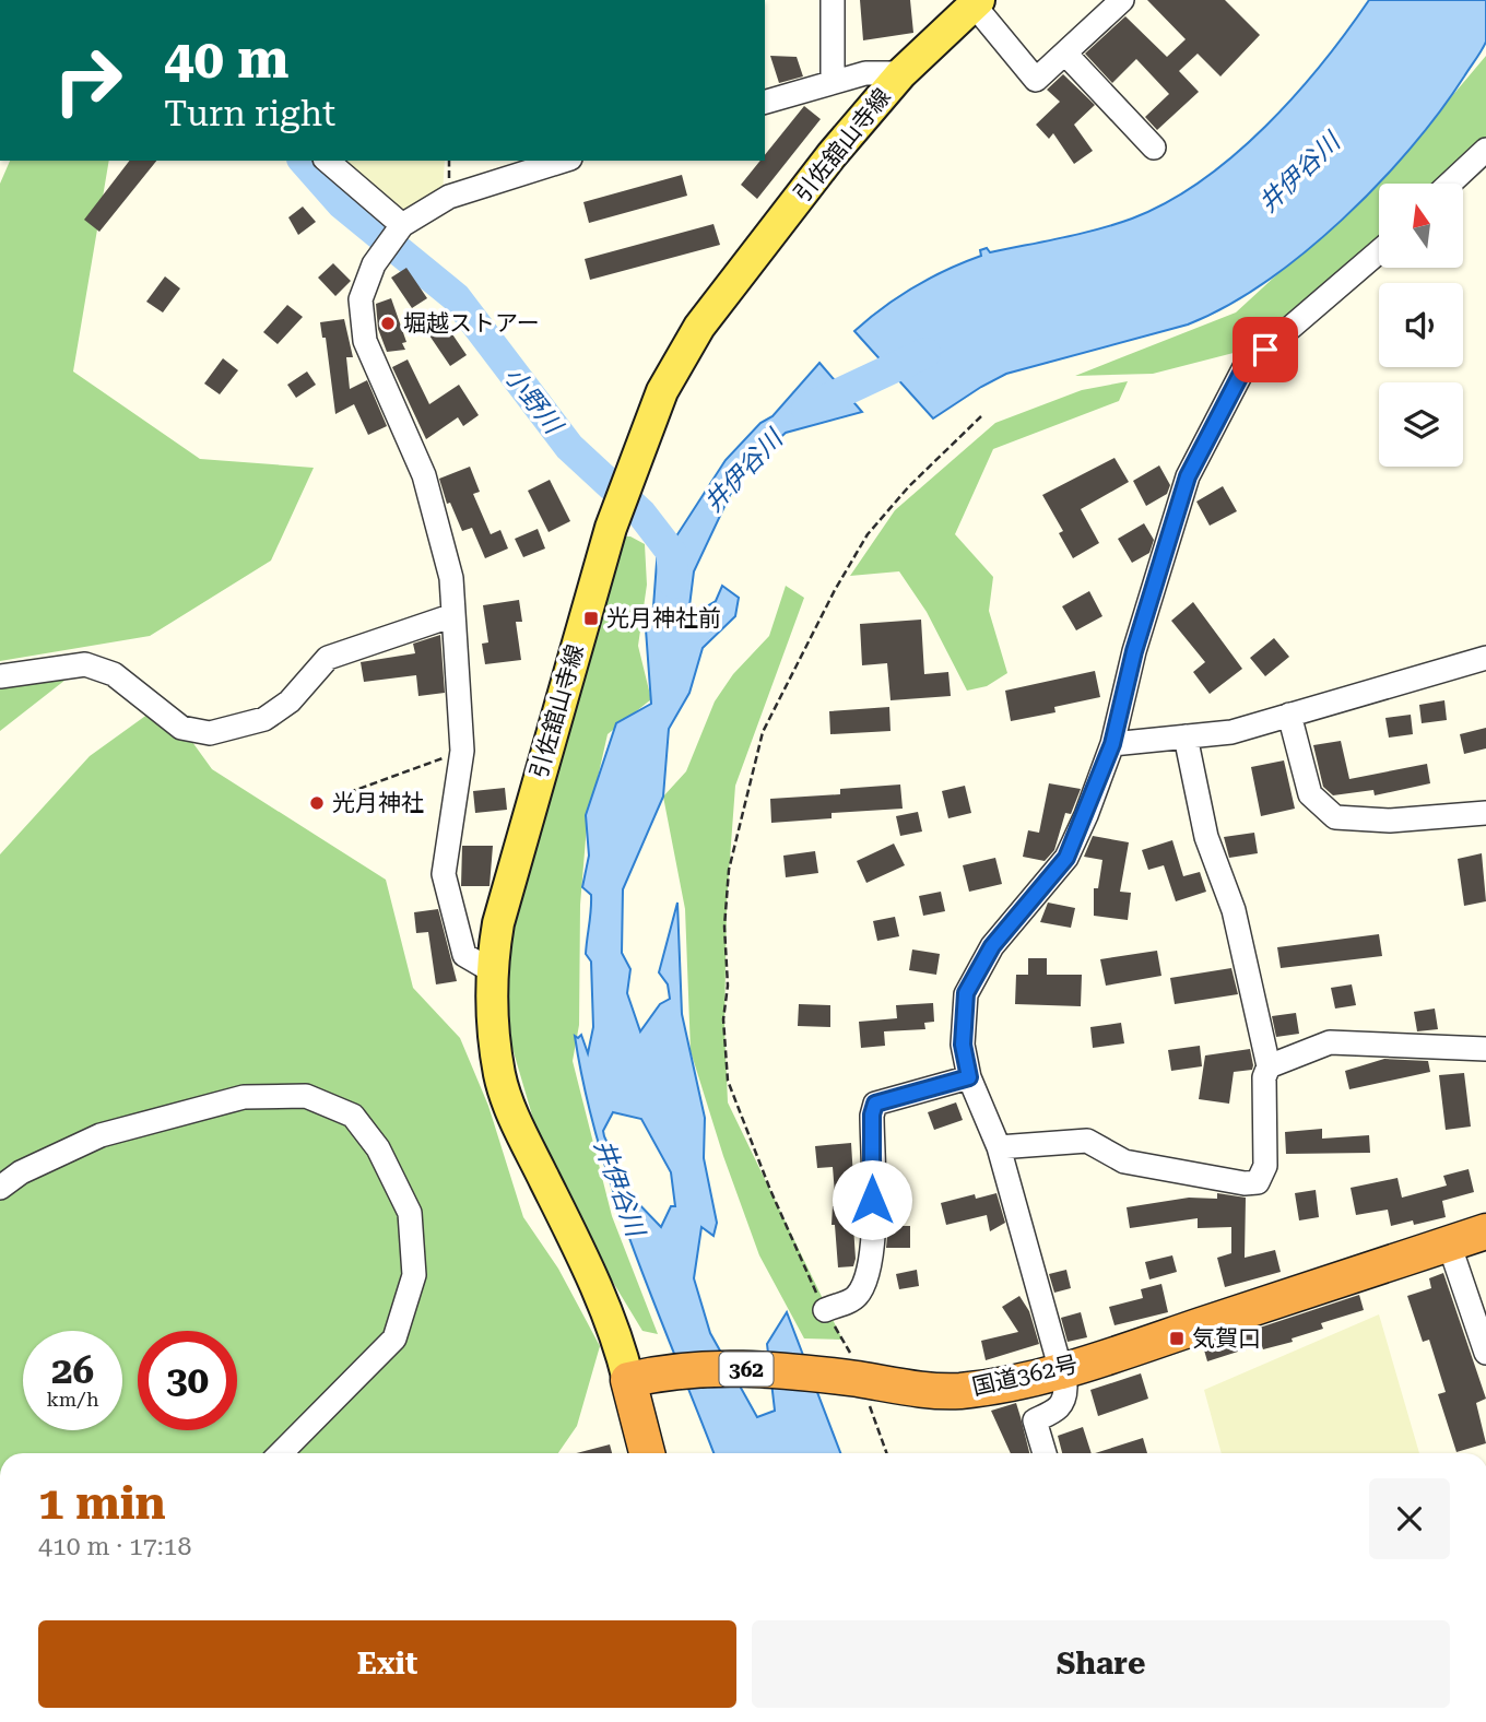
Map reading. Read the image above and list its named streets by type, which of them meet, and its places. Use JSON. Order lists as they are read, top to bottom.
{
  "streets": {
    "highway": ["362", "国道362号"],
    "main road": ["引佐舘山寺線"]
  },
  "crossings": [
    ["引佐舘山寺線", "国道362号"]
  ],
  "water": ["井伊谷川", "小野川"],
  "places": {
    "other": ["堀越ストアー", "光月神社"],
    "transit": ["光月神社前", "気賀口"]
  },
  "north": "top",
  "page": {
    "turn": ["40 m", "Turn right"],
    "speed": "26 km/h",
    "limit": "30",
    "heading": ["1 min", "410 m · 17:18"],
    "buttons": ["Exit", "Share"]
  }
}
